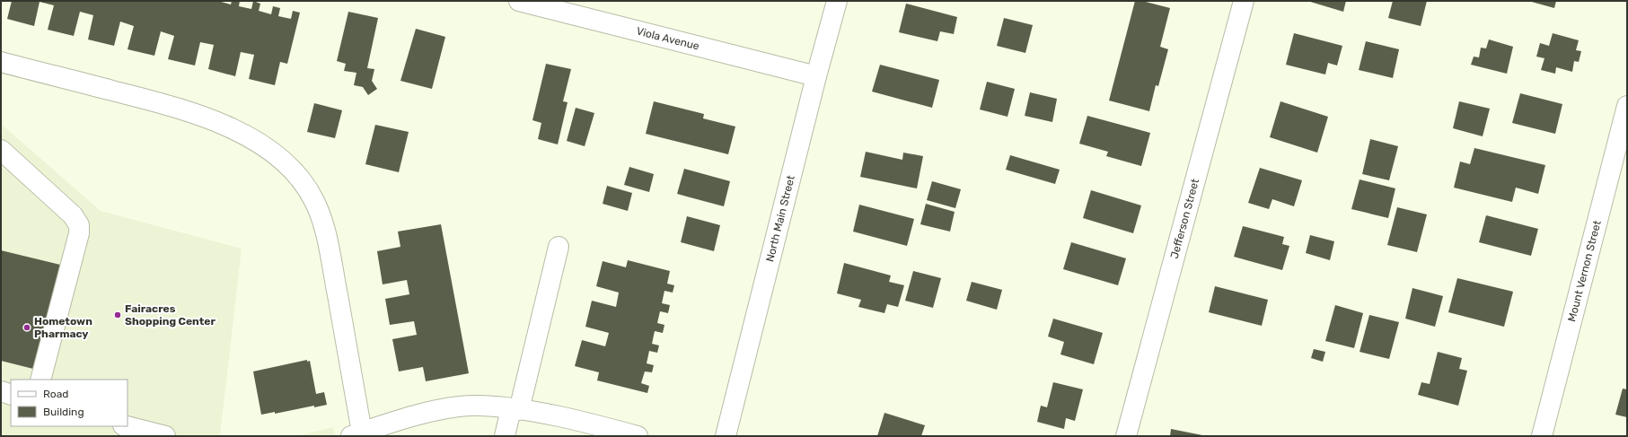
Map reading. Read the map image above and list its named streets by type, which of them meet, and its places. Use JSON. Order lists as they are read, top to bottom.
{
  "streets": {
    "street": [
      "Viola Avenue",
      "North Main Street",
      "Jefferson Street",
      "Mount Vernon Street"
    ]
  },
  "crossings": [
    ["Viola Avenue", "North Main Street"]
  ],
  "places": ["Fairacres Shopping Center", "Hometown Pharmacy"],
  "legend": ["Road", "Building"]
}
